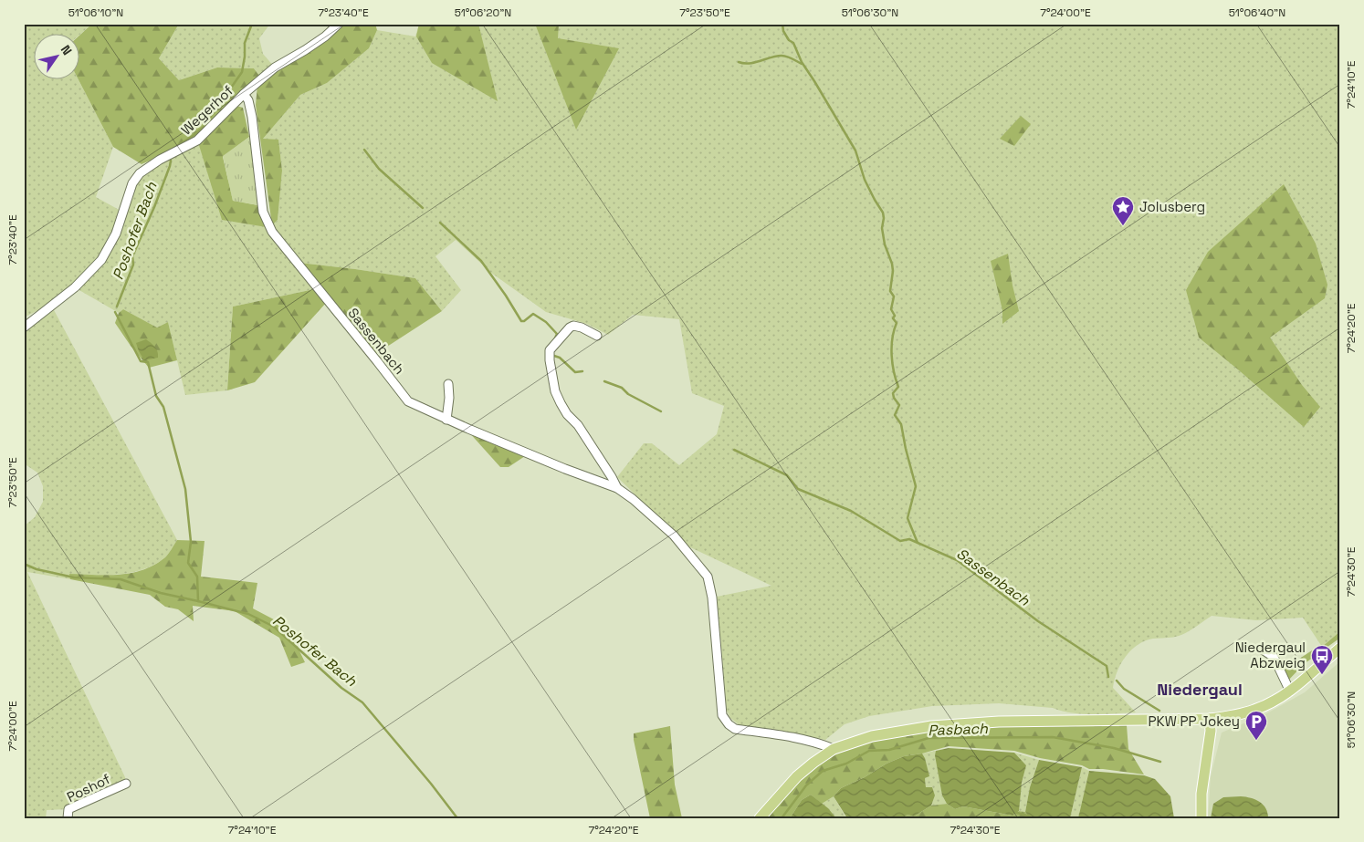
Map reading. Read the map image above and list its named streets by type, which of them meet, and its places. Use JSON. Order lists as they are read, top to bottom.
{
  "streets": {
    "street": ["Wegerhof", "Sassenbach", "Poshof"]
  },
  "crossings": [
    ["Wegerhof", "Sassenbach"]
  ],
  "districts": ["Niedergaul"],
  "water": ["Poshofer Bach", "Sassenbach", "Pasbach"],
  "places": {
    "place": ["Jolusberg"],
    "bus stop": ["Niedergaul Abzweig"],
    "parking": ["PKW PP Jokey"]
  },
  "north": "top right",
  "coordinates": [
    "51°06'10\"N",
    "7°23'40\"E",
    "51°06'20\"N",
    "7°23'50\"E",
    "51°06'30\"N",
    "7°24'00\"E",
    "51°06'40\"N",
    "7°24'10\"E",
    "7°24'20\"E",
    "7°24'30\"E"
  ]
}
